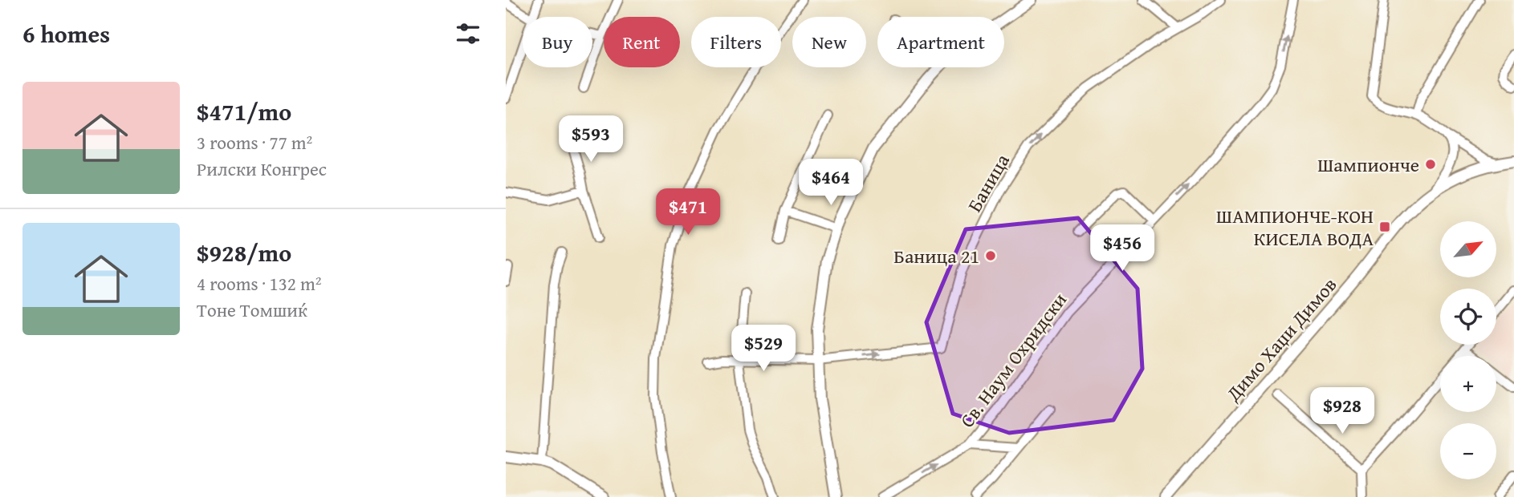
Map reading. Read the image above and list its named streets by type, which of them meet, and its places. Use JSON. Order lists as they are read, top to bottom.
{
  "streets": {
    "street": ["Баница", "Димо Хаџи Димов", "Св. Наум Охридски"]
  },
  "one_way": ["Баница", "Св. Наум Охридски"],
  "places": {
    "other": ["Шампионче", "Баница 21"],
    "transit": ["ШАМПИОНЧЕ-КОН КИСЕЛА ВОДА"]
  },
  "north": "top right",
  "page": {
    "heading": "6 homes",
    "chip": [
      "Buy",
      "Rent",
      "Filters",
      "New",
      "Apartment"
    ],
    "list": [
      {
        "name": "$471/mo",
        "note": "3 rooms · 77 m² · Рилски Конгрес"
      },
      {
        "name": "$928/mo",
        "note": "4 rooms · 132 m² · Тоне Томшиќ"
      }
    ],
    "price": [
      "$593",
      "$464",
      "$471",
      "$456",
      "$529",
      "$928"
    ],
    "map_buttons": ["+", "−"]
  }
}
